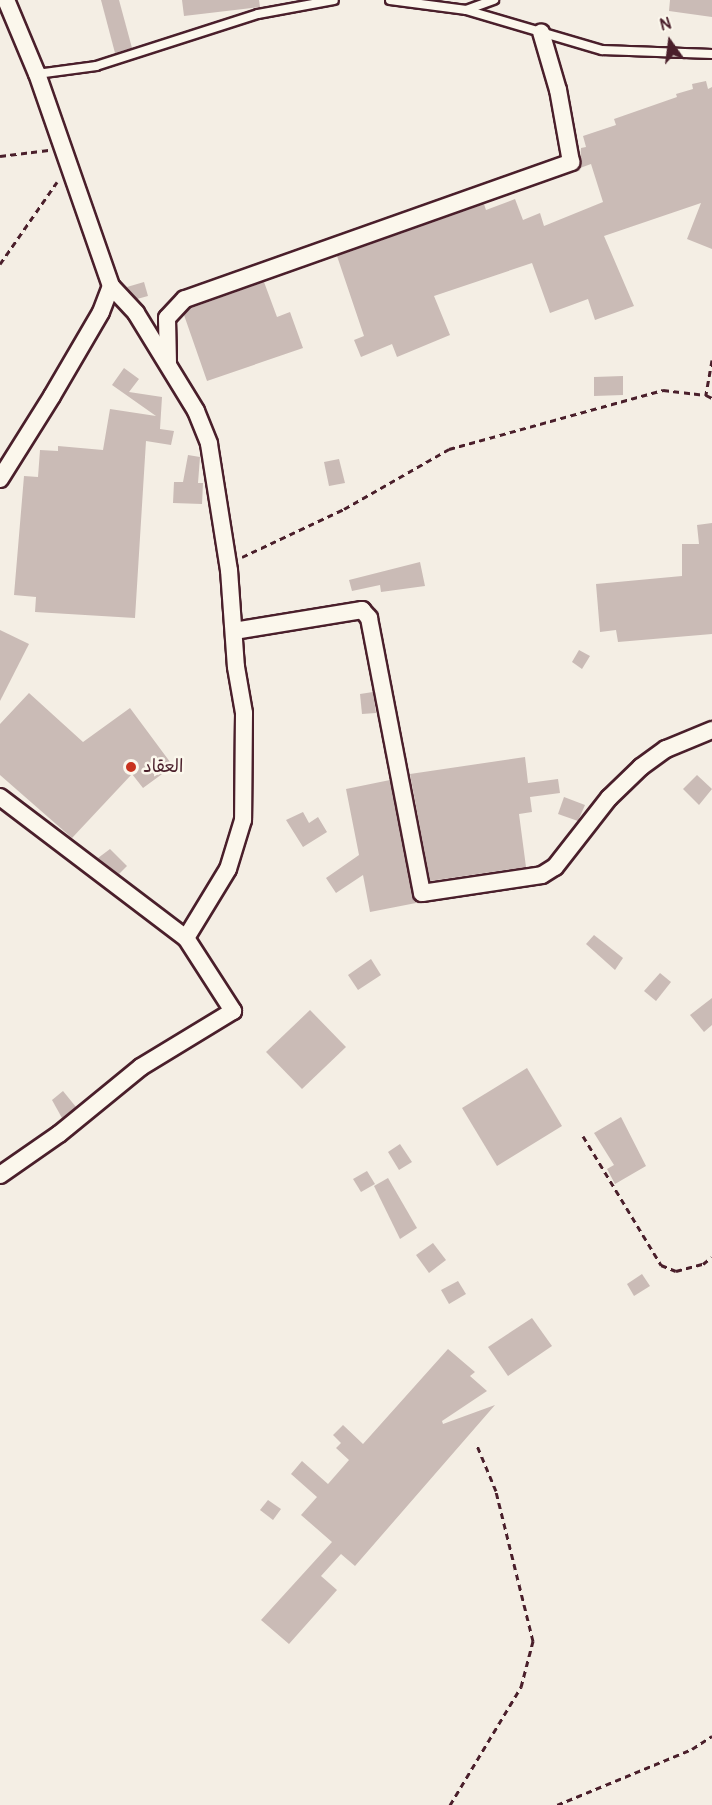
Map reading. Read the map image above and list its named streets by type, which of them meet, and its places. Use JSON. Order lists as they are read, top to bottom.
{
  "places": ["العقاد"],
  "north": "top"
}
